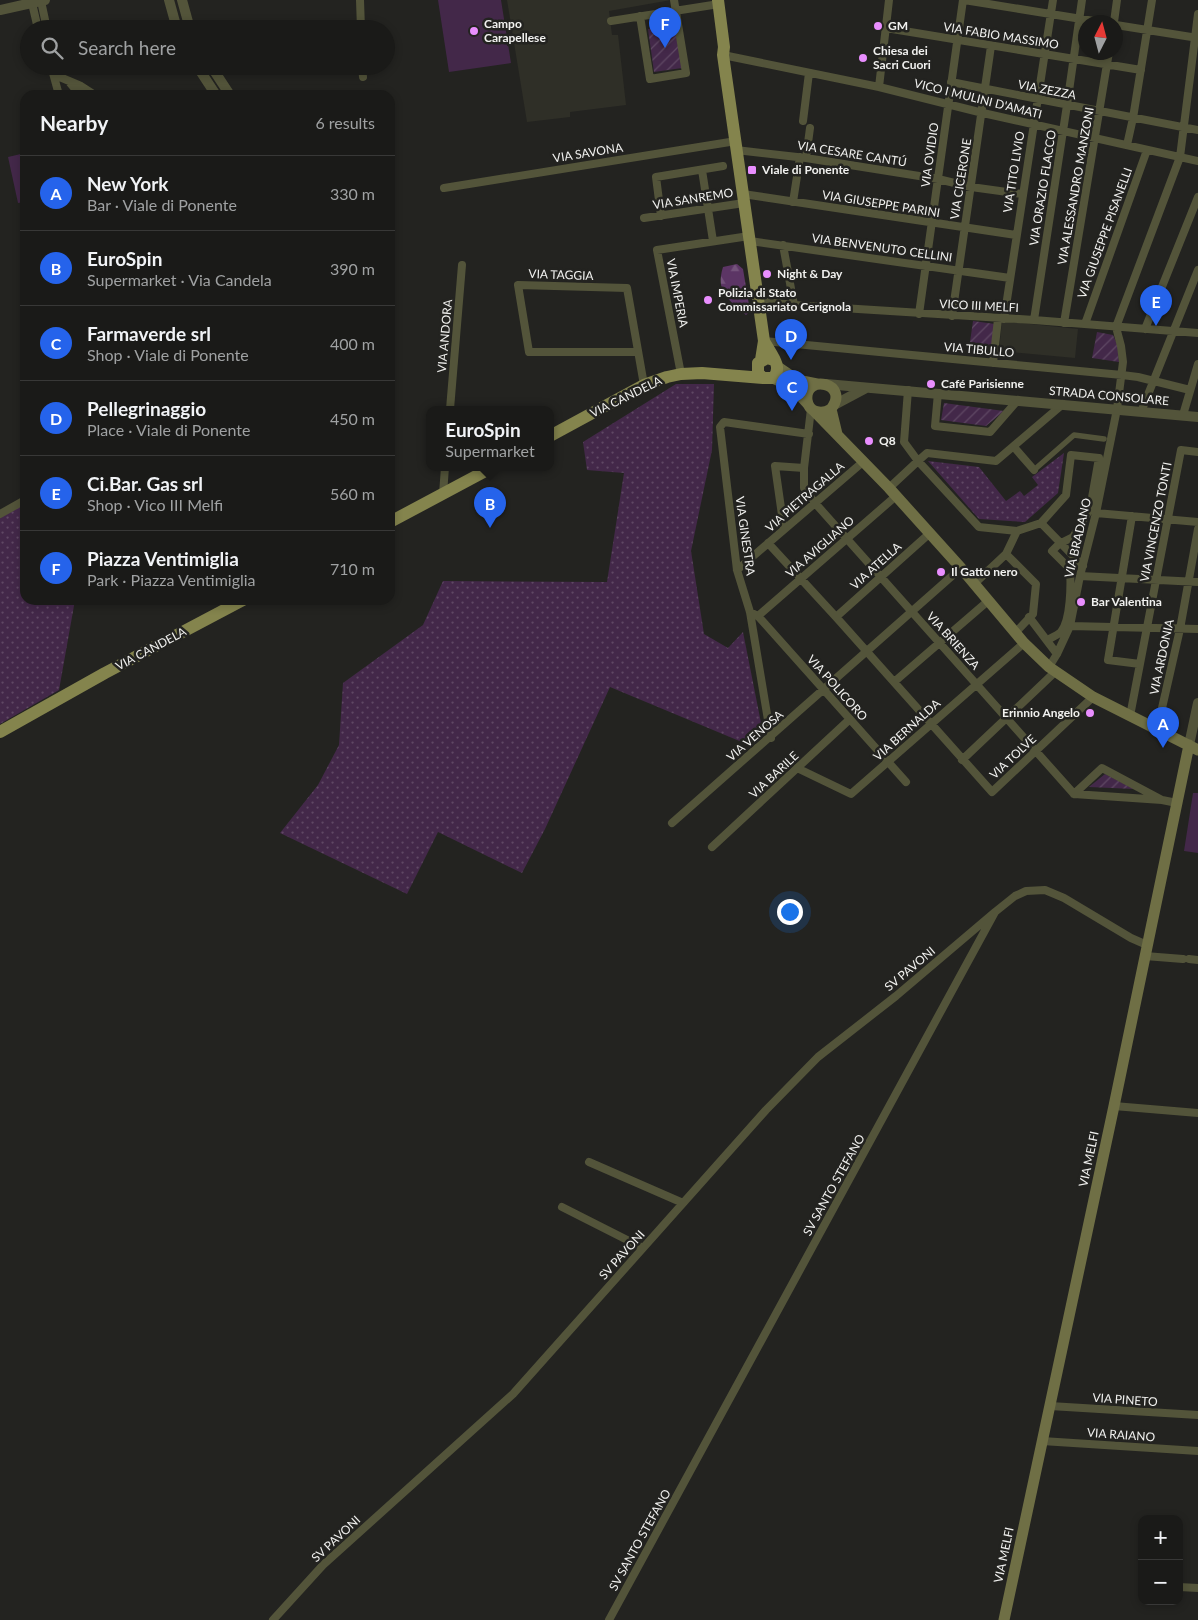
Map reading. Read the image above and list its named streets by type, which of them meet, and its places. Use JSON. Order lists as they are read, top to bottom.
{
  "streets": {
    "main road": ["VIA CANDELA", "VIA MELFI"],
    "street": [
      "VIA FABIO MASSIMO",
      "VIA ZEZZA",
      "VICO I MULINI D'AMATI",
      "VIA SAVONA",
      "VIA CESARE CANTÚ",
      "VIA OVIDIO",
      "VIA TITO LIVIO",
      "VIA CICERONE",
      "VIA ALESSANDRO MANZONI",
      "VIA ORAZIO FLACCO",
      "VIA SANREMO",
      "VIA GIUSEPPE PARINI",
      "VIA GIUSEPPE PISANELLI",
      "VIA BENVENUTO CELLINI",
      "VIA TAGGIA",
      "VIA IMPERIA",
      "VICO III MELFI",
      "VIA ANDORA",
      "VIA TIBULLO",
      "STRADA CONSOLARE",
      "VIA PIETRAGALLA",
      "VIA VINCENZO TONTI",
      "VIA GINESTRA",
      "VIA BRADANO",
      "VIA AVIGLIANO",
      "VIA ATELLA",
      "VIA BRIENZA",
      "VIA ARDONIA",
      "VIA POLICORO",
      "VIA BERNALDA",
      "VIA VENOSA",
      "VIA TOLVE",
      "VIA BARILE",
      "SV PAVONI",
      "SV SANTO STEFANO",
      "VIA PINETO",
      "VIA RAIANO"
    ]
  },
  "crossings": [
    ["VIA FABIO MASSIMO", "VIA OVIDIO"],
    ["VIA FABIO MASSIMO", "VIA TITO LIVIO"],
    ["VIA FABIO MASSIMO", "VIA CICERONE"],
    ["VIA FABIO MASSIMO", "VIA ALESSANDRO MANZONI"],
    ["VIA FABIO MASSIMO", "VIA ORAZIO FLACCO"],
    ["VIA ZEZZA", "VIA OVIDIO"],
    ["VIA ZEZZA", "VIA TITO LIVIO"],
    ["VIA ZEZZA", "VIA CICERONE"],
    ["VIA ZEZZA", "VIA ALESSANDRO MANZONI"],
    ["VIA ZEZZA", "VIA ORAZIO FLACCO"],
    ["VICO I MULINI D'AMATI", "VIA OVIDIO"],
    ["VICO I MULINI D'AMATI", "VIA TITO LIVIO"],
    ["VICO I MULINI D'AMATI", "VIA CICERONE"],
    ["VICO I MULINI D'AMATI", "VIA ALESSANDRO MANZONI"],
    ["VICO I MULINI D'AMATI", "VIA ORAZIO FLACCO"],
    ["VICO I MULINI D'AMATI", "VIA GIUSEPPE PISANELLI"],
    ["VIA SAVONA", "VIA CESARE CANTÚ"],
    ["VIA CESARE CANTÚ", "VIA OVIDIO"],
    ["VIA CESARE CANTÚ", "VIA TITO LIVIO"],
    ["VIA CESARE CANTÚ", "VIA CICERONE"],
    ["VIA OVIDIO", "VIA GIUSEPPE PARINI"],
    ["VIA OVIDIO", "VIA BENVENUTO CELLINI"],
    ["VIA OVIDIO", "VICO III MELFI"],
    ["VIA TITO LIVIO", "VIA GIUSEPPE PARINI"],
    ["VIA TITO LIVIO", "VIA BENVENUTO CELLINI"],
    ["VIA TITO LIVIO", "VICO III MELFI"],
    ["VIA TITO LIVIO", "VIA TIBULLO"],
    ["VIA CICERONE", "VIA GIUSEPPE PARINI"],
    ["VIA CICERONE", "VIA BENVENUTO CELLINI"],
    ["VIA CICERONE", "VICO III MELFI"],
    ["VIA ALESSANDRO MANZONI", "VICO III MELFI"],
    ["VIA ORAZIO FLACCO", "VICO III MELFI"],
    ["VIA SANREMO", "VIA GIUSEPPE PARINI"],
    ["VIA GIUSEPPE PISANELLI", "VICO III MELFI"],
    ["VIA BENVENUTO CELLINI", "VIA IMPERIA"],
    ["VIA TAGGIA", "VIA CANDELA"],
    ["VIA IMPERIA", "VIA CANDELA"],
    ["VICO III MELFI", "VIA BRADANO"],
    ["VIA TIBULLO", "VIA BRADANO"],
    ["STRADA CONSOLARE", "VIA BRADANO"],
    ["STRADA CONSOLARE", "VIA BRIENZA"],
    ["VIA PIETRAGALLA", "VIA GINESTRA"],
    ["VIA PIETRAGALLA", "VIA BRIENZA"],
    ["VIA GINESTRA", "VIA BRIENZA"],
    ["VIA GINESTRA", "VIA POLICORO"],
    ["VIA GINESTRA", "VIA VENOSA"],
    ["VIA BRADANO", "VIA BRIENZA"],
    ["VIA BRADANO", "VIA TOLVE"],
    ["VIA AVIGLIANO", "VIA BRIENZA"],
    ["VIA AVIGLIANO", "VIA POLICORO"],
    ["VIA ATELLA", "VIA BRIENZA"],
    ["VIA BRIENZA", "VIA BERNALDA"],
    ["VIA BRIENZA", "VIA VENOSA"],
    ["VIA BRIENZA", "VIA TOLVE"],
    ["VIA POLICORO", "VIA BERNALDA"],
    ["VIA POLICORO", "VIA VENOSA"],
    ["VIA POLICORO", "VIA BARILE"],
    ["VIA BERNALDA", "VIA BARILE"],
    ["SV PAVONI", "SV SANTO STEFANO"],
    ["VIA MELFI", "SV SANTO STEFANO"],
    ["VIA MELFI", "VIA PINETO"],
    ["VIA MELFI", "VIA RAIANO"]
  ],
  "places": {
    "other": [
      "GM",
      "Campo Carapellese",
      "Chiesa dei Sacri Cuori",
      "Night & Day",
      "Polizia di Stato Commissariato Cerignola",
      "Café Parisienne",
      "Q8",
      "Il Gatto nero",
      "Bar Valentina",
      "Erinnio Angelo"
    ],
    "transit": ["Viale di Ponente"]
  },
  "north": "top",
  "page": {
    "pins": [
      "F",
      "E",
      "D",
      "C",
      "B",
      "A"
    ],
    "search": "Search here",
    "heading": ["Nearby", "6 results"],
    "list": [
      {
        "mark": "A",
        "name": "New York",
        "note": "Bar · Viale di Ponente",
        "value": "330 m"
      },
      {
        "mark": "B",
        "name": "EuroSpin",
        "note": "Supermarket · Via Candela",
        "value": "390 m"
      },
      {
        "mark": "C",
        "name": "Farmaverde srl",
        "note": "Shop · Viale di Ponente",
        "value": "400 m"
      },
      {
        "mark": "D",
        "name": "Pellegrinaggio",
        "note": "Place · Viale di Ponente",
        "value": "450 m"
      },
      {
        "mark": "E",
        "name": "Ci.Bar. Gas srl",
        "note": "Shop · Vico III Melfi",
        "value": "560 m"
      },
      {
        "mark": "F",
        "name": "Piazza Ventimiglia",
        "note": "Park · Piazza Ventimiglia",
        "value": "710 m"
      }
    ],
    "popup": ["EuroSpin", "Supermarket"],
    "map_buttons": ["+", "−"]
  }
}
